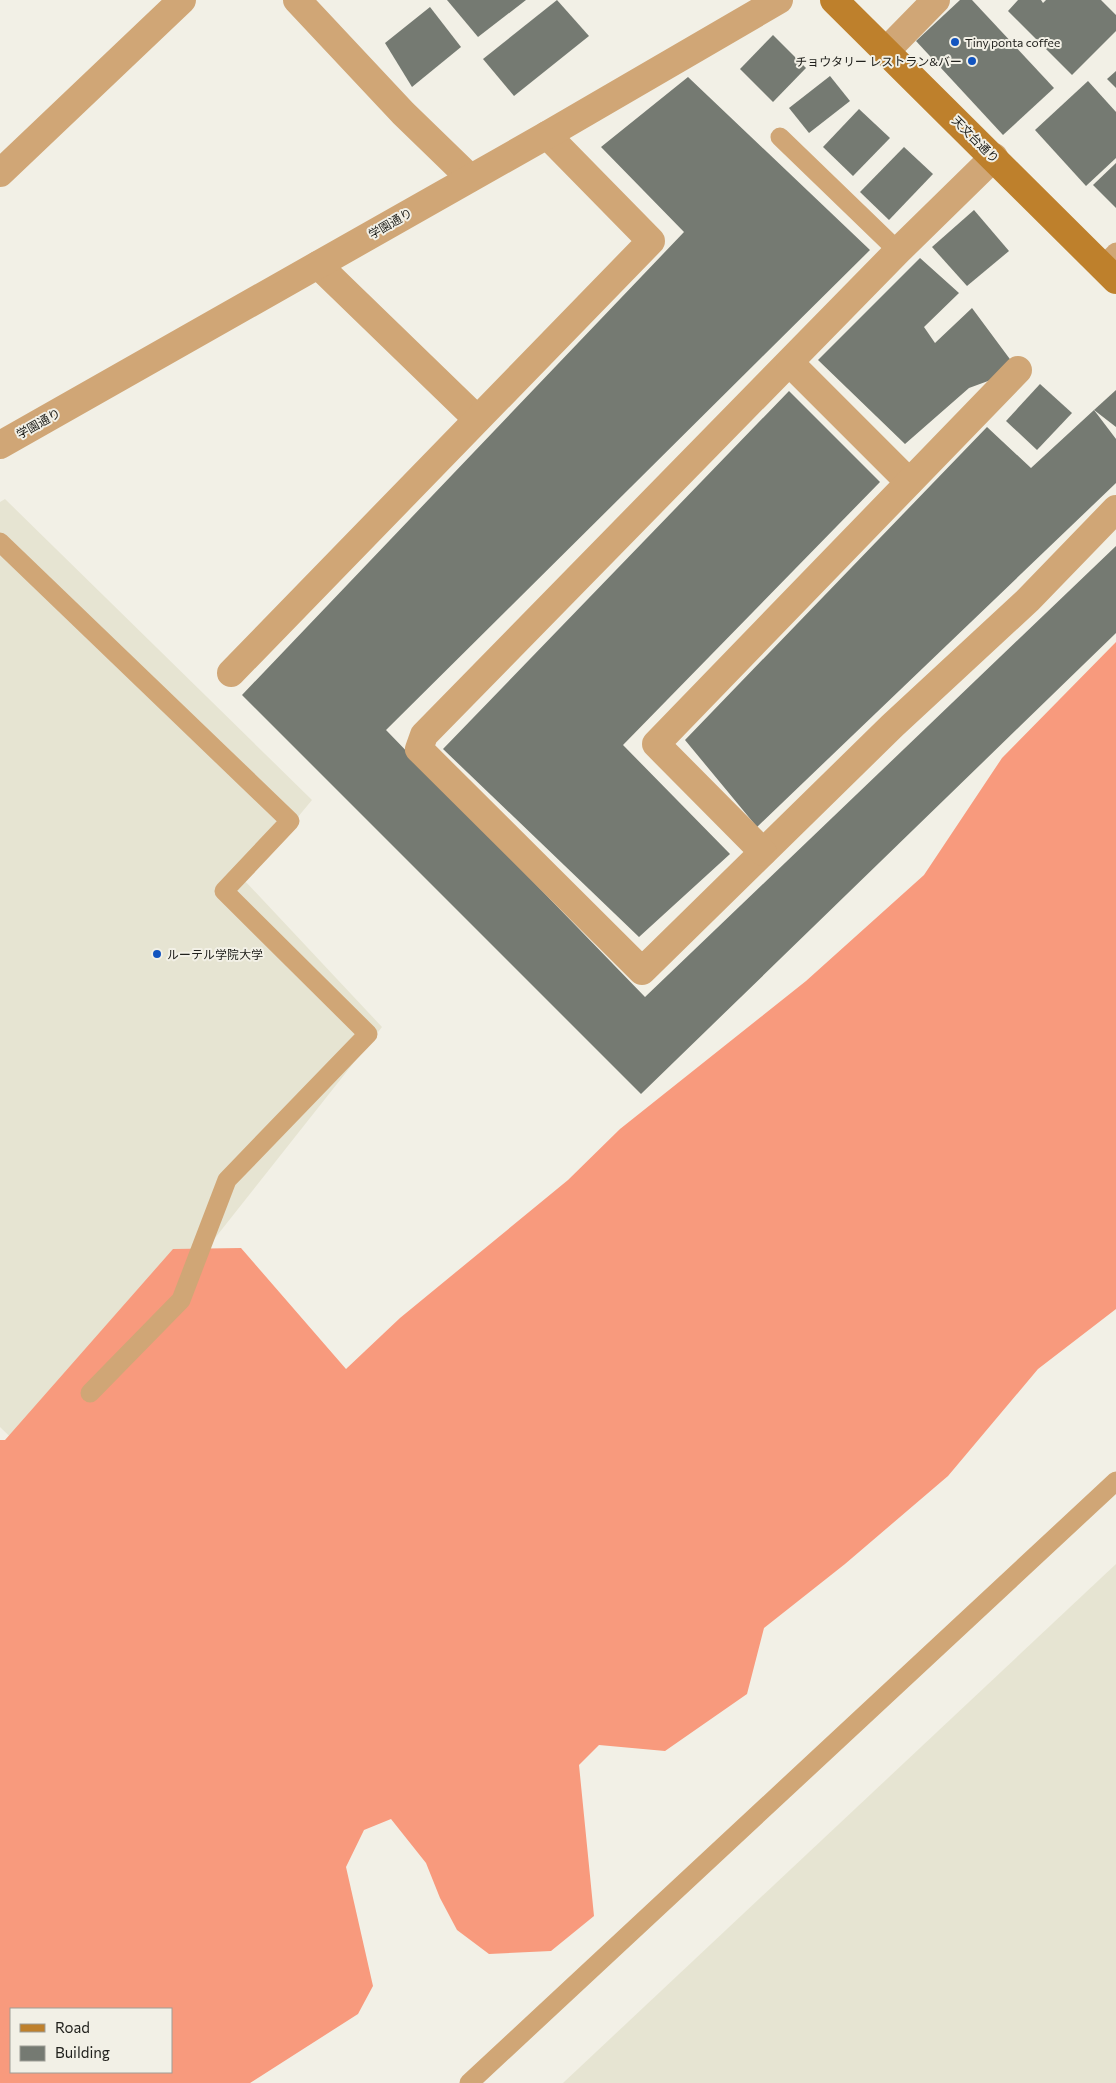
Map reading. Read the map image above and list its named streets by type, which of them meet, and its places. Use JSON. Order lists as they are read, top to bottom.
{
  "streets": {
    "main road": ["天文台通り"],
    "street": ["学園通り"]
  },
  "places": ["Tiny ponta coffee", "チョウタリー レストラン&バー", "ルーテル学院大学"],
  "legend": ["Road", "Building"]
}
